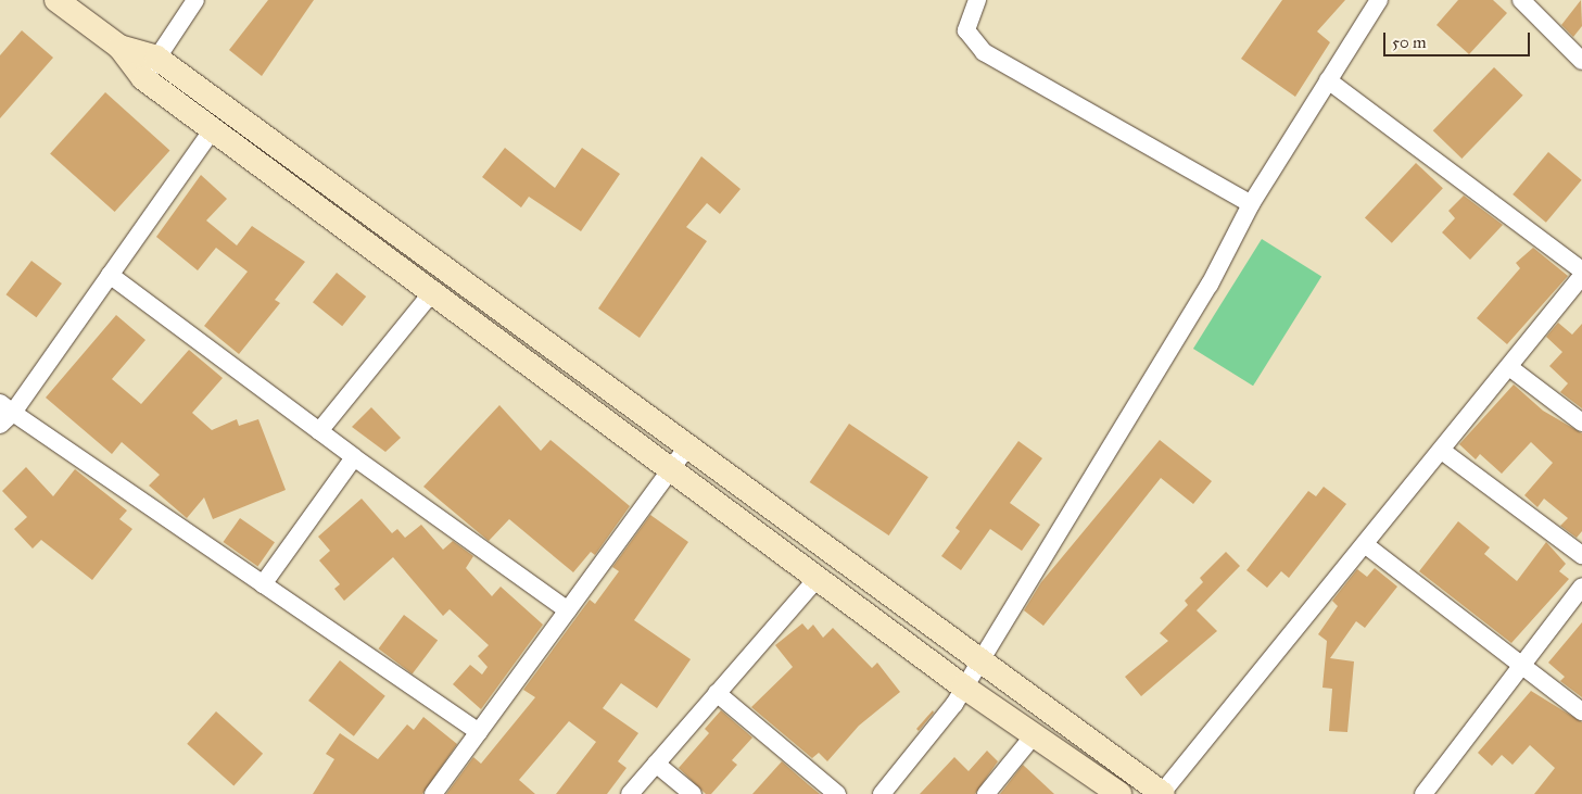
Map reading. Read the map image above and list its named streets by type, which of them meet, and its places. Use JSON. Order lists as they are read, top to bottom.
{
  "scale_bar": "50 m"
}
